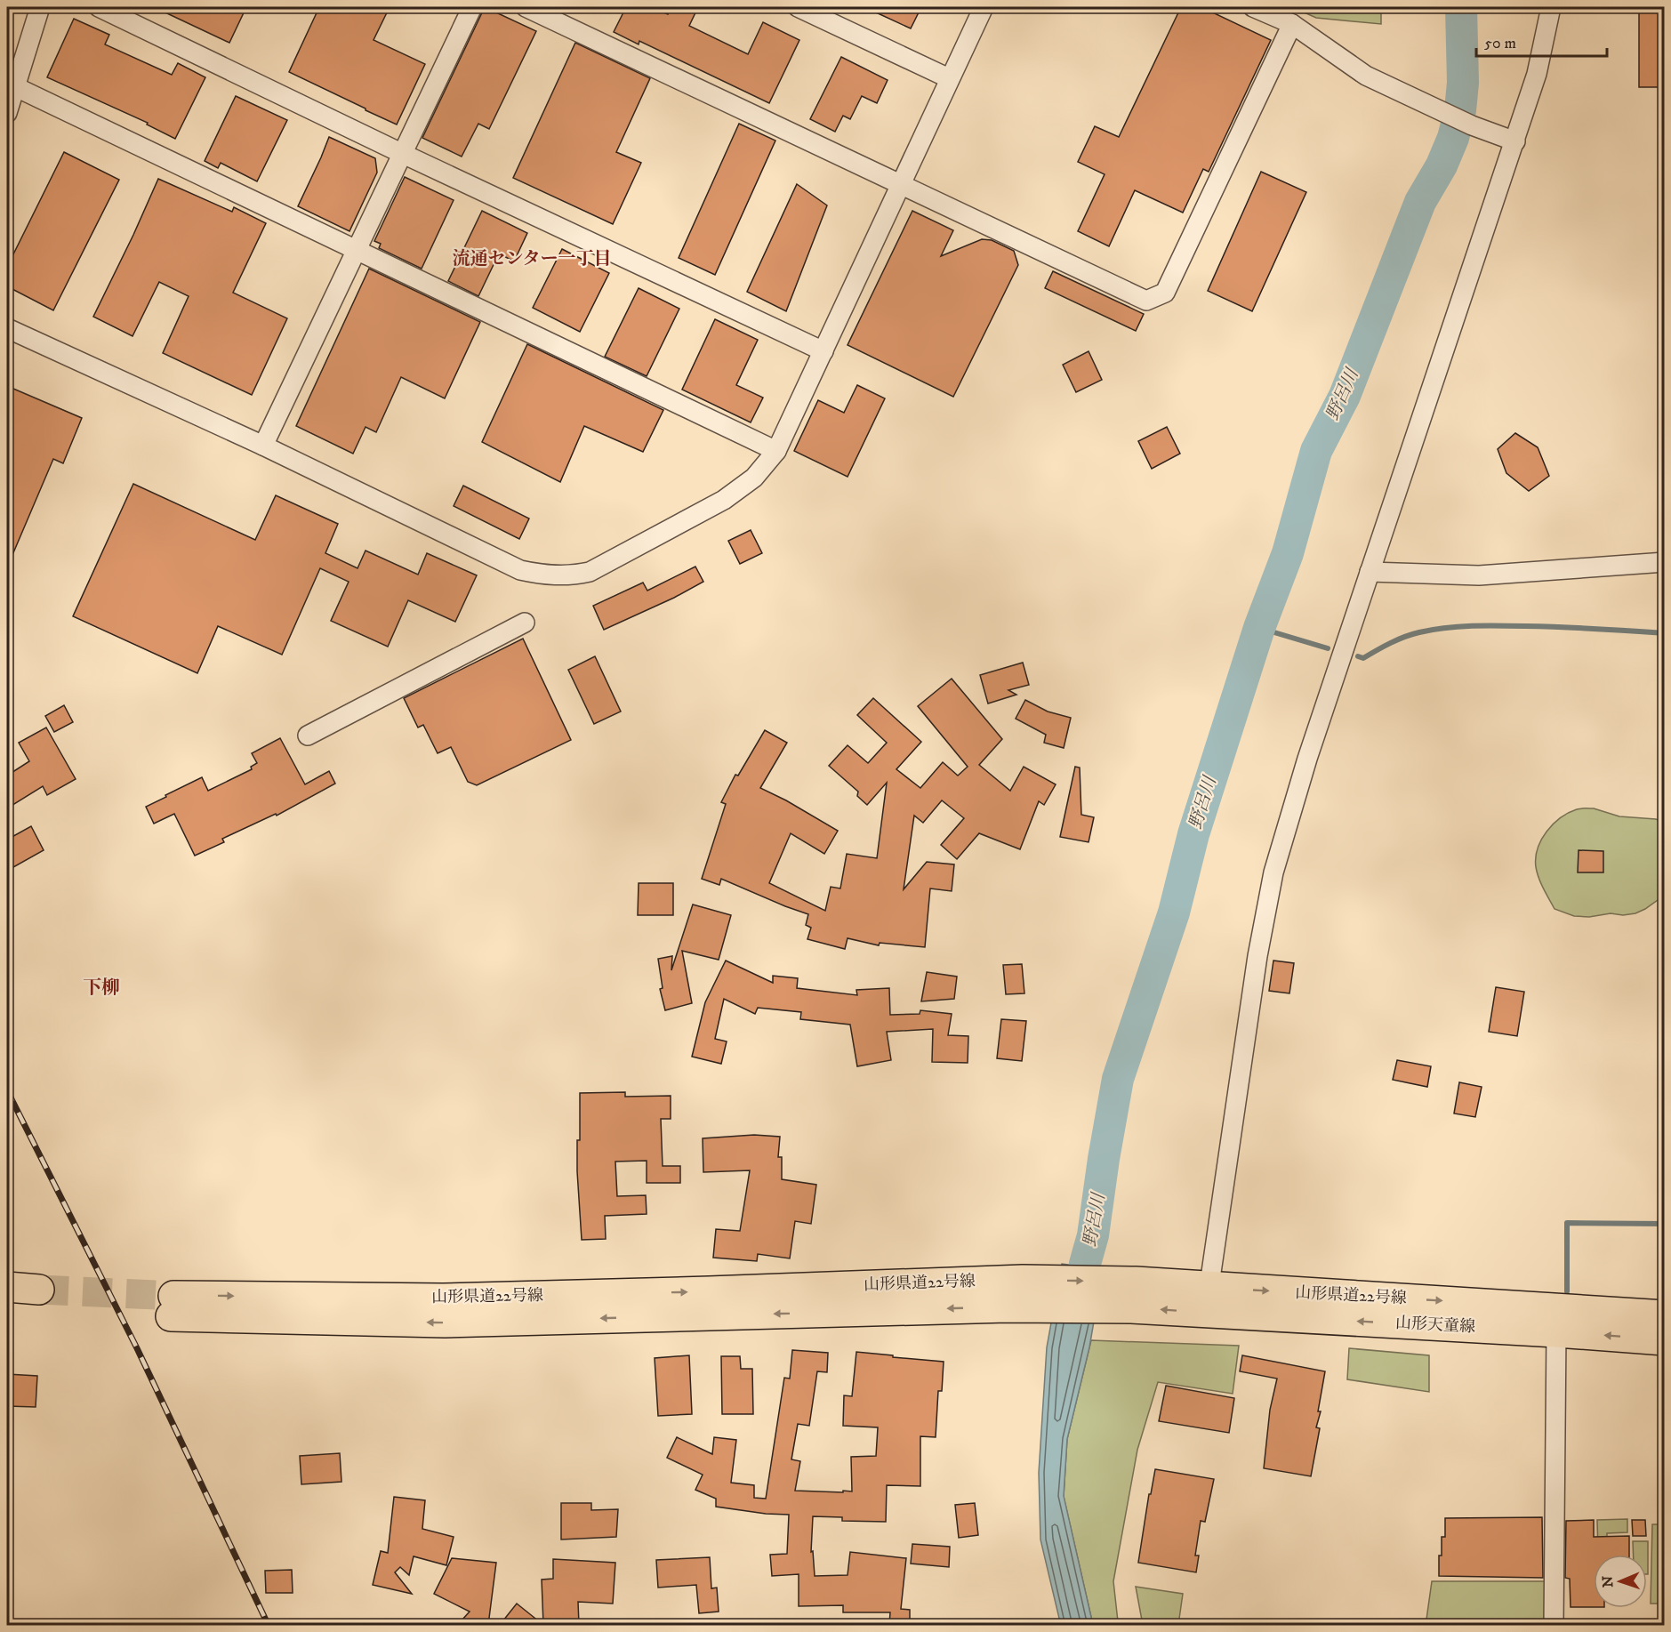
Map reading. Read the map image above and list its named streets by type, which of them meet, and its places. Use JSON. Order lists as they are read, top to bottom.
{
  "streets": {
    "main road": ["山形県道22号線", "山形天童線"]
  },
  "crossings": [
    ["山形県道22号線", "山形天童線"]
  ],
  "one_way": ["山形天童線"],
  "districts": ["流通センター一丁目", "下柳"],
  "water": ["野呂川"],
  "scale_bar": "50 m",
  "north": "left"
}
